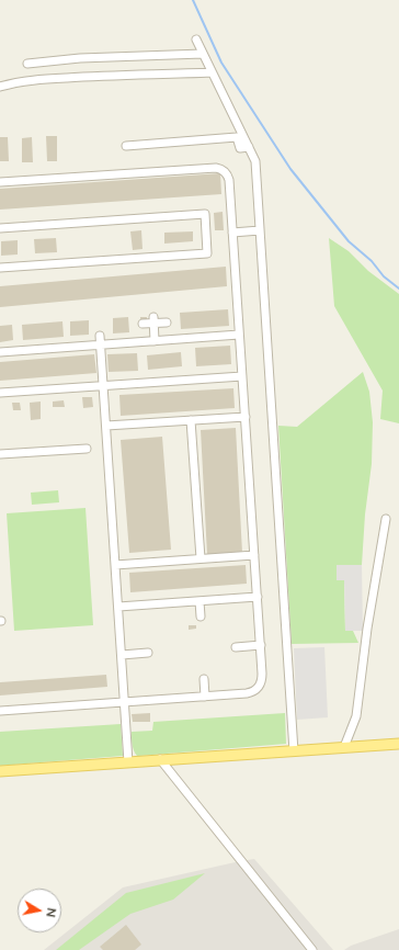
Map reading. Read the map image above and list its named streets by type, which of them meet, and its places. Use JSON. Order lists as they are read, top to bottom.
{
  "north": "right"
}
